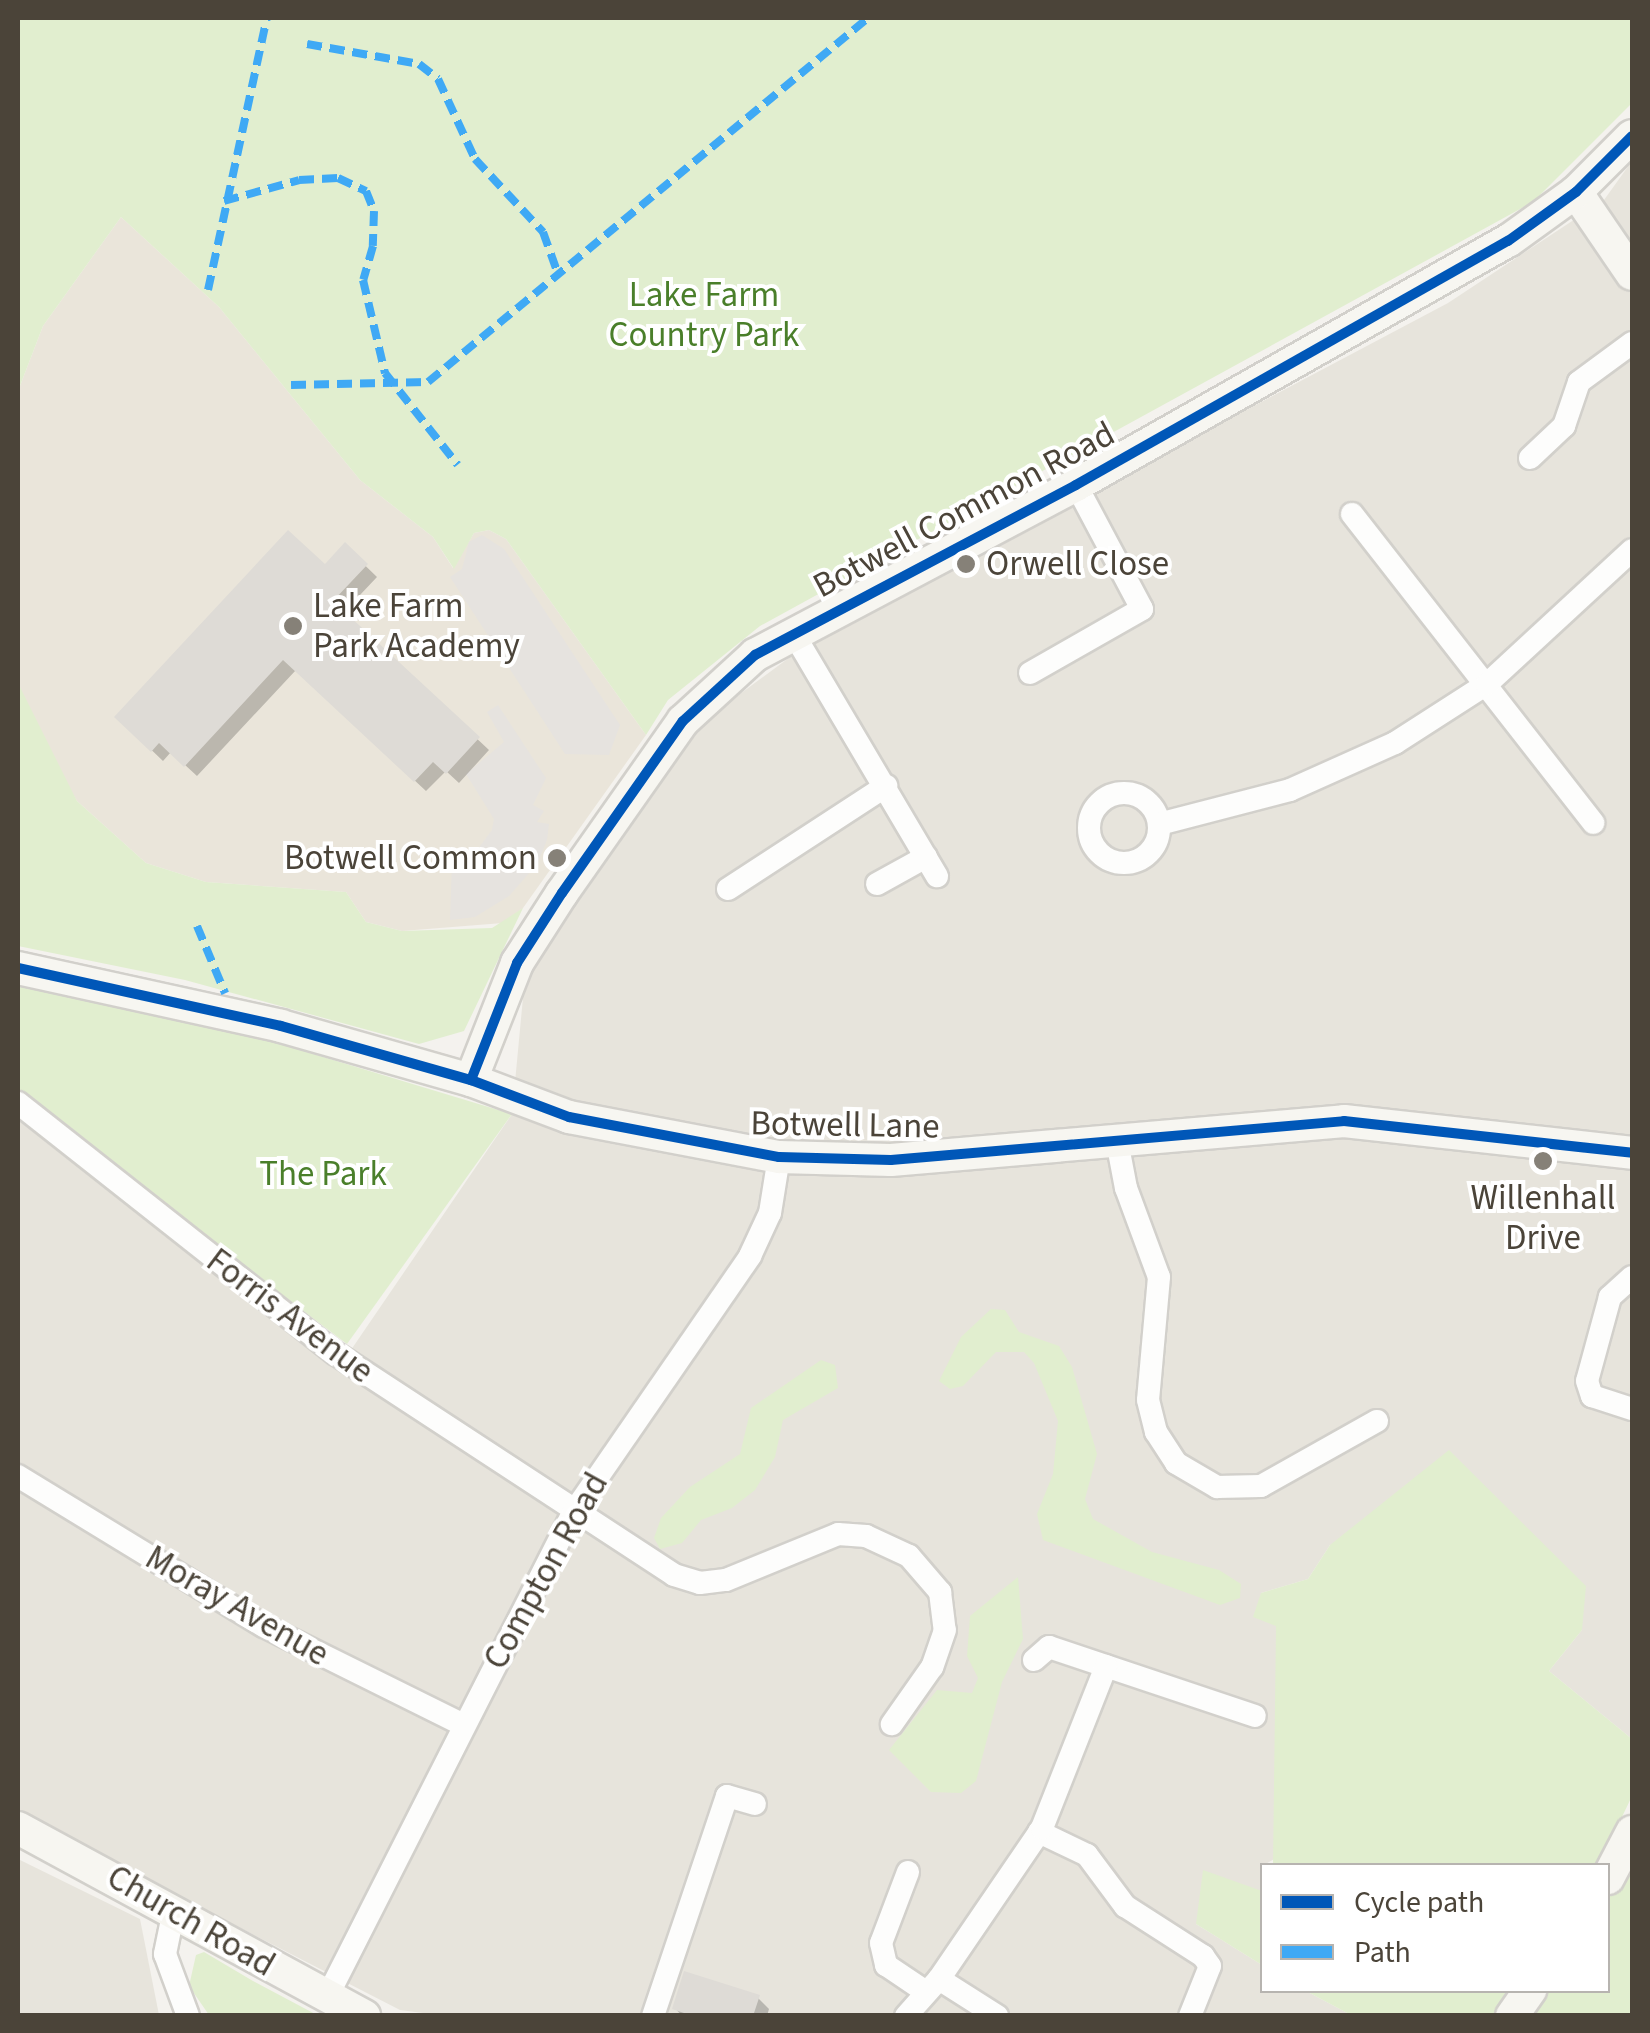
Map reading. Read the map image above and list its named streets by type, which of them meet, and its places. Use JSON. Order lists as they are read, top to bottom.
{
  "streets": {
    "street": [
      "Botwell Common Road",
      "Botwell Lane",
      "Forris Avenue",
      "Compton Road",
      "Moray Avenue",
      "Church Road"
    ]
  },
  "crossings": [
    ["Botwell Common Road", "Botwell Lane"],
    ["Botwell Lane", "Compton Road"],
    ["Forris Avenue", "Compton Road"],
    ["Compton Road", "Moray Avenue"],
    ["Compton Road", "Church Road"]
  ],
  "parks": ["Lake Farm Country Park", "The Park"],
  "places": [
    "Orwell Close",
    "Lake Farm Park Academy",
    "Botwell Common",
    "Willenhall Drive"
  ],
  "legend": ["Cycle path", "Path"]
}
